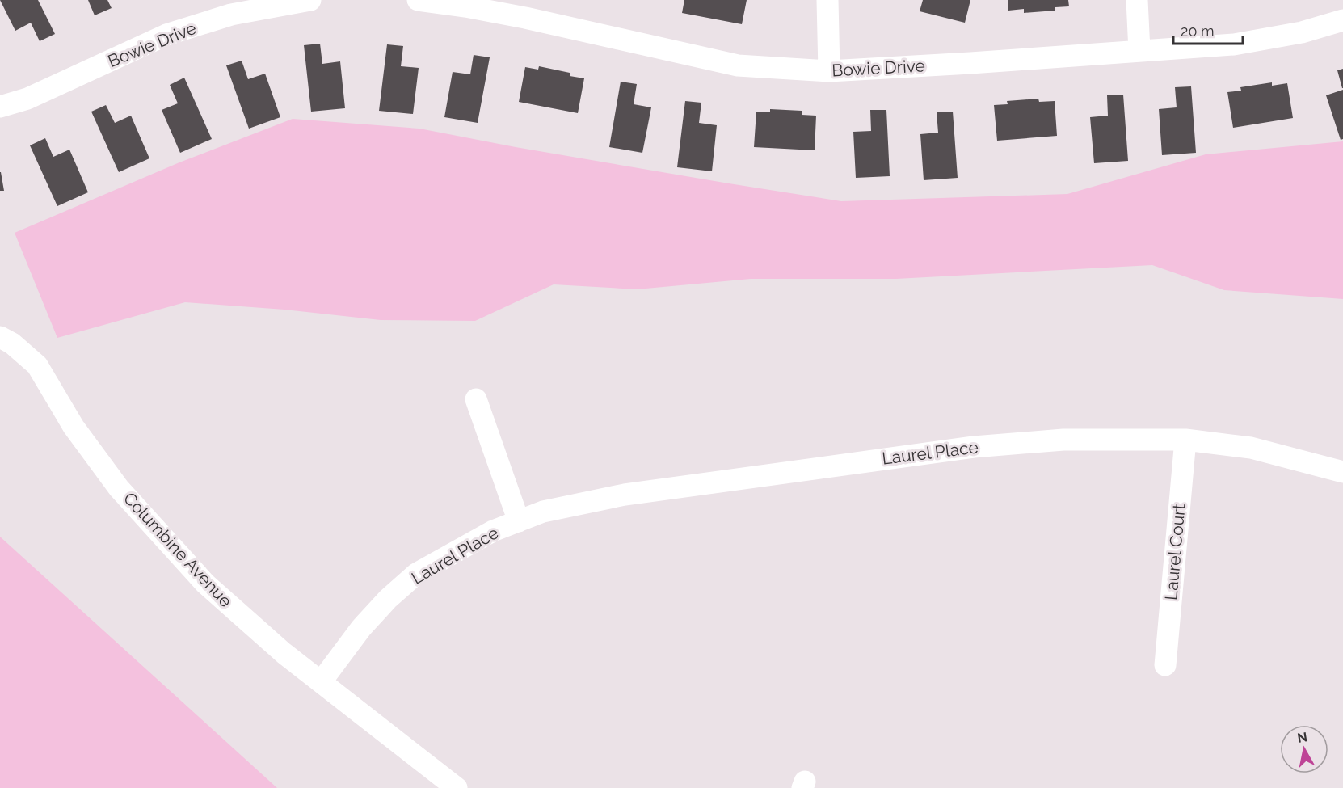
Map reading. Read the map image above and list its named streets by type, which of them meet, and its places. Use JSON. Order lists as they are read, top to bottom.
{
  "streets": {
    "street": [
      "Bowie Drive",
      "Laurel Place",
      "Columbine Avenue",
      "Laurel Court"
    ]
  },
  "crossings": [
    ["Laurel Place", "Columbine Avenue"],
    ["Laurel Place", "Laurel Court"]
  ],
  "scale_bar": "20 m",
  "north": "top"
}
